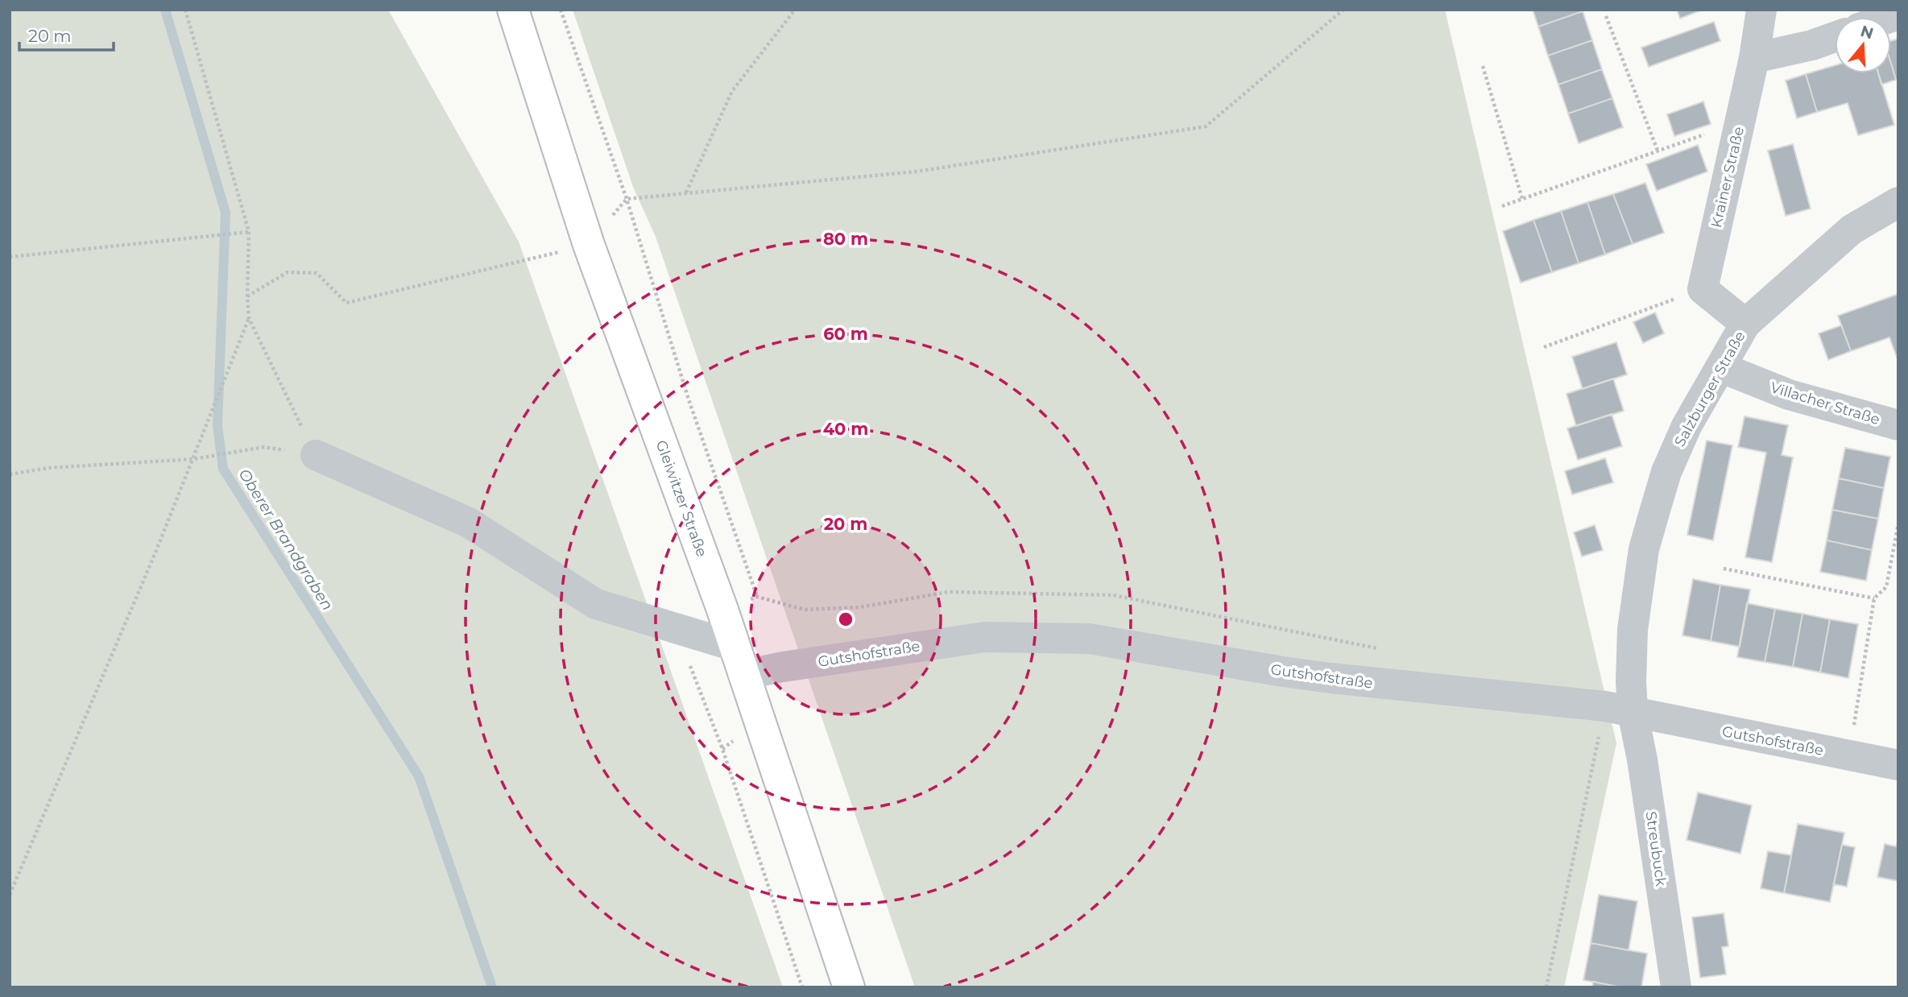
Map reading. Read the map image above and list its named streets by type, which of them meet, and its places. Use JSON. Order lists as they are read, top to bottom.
{
  "streets": {
    "main road": ["Gleiwitzer Straße"],
    "street": [
      "Krainer Straße",
      "Salzburger Straße",
      "Villacher Straße",
      "Gutshofstraße",
      "Streubuck"
    ]
  },
  "crossings": [
    ["Salzburger Straße", "Villacher Straße"],
    ["Salzburger Straße", "Gutshofstraße"],
    ["Salzburger Straße", "Streubuck"],
    ["Gleiwitzer Straße", "Gutshofstraße"],
    ["Gutshofstraße", "Streubuck"]
  ],
  "water": ["Oberer Brandgraben"],
  "scale_bar": "20 m",
  "north": "top",
  "rings": [
    "80 m",
    "60 m",
    "40 m",
    "20 m"
  ]
}
